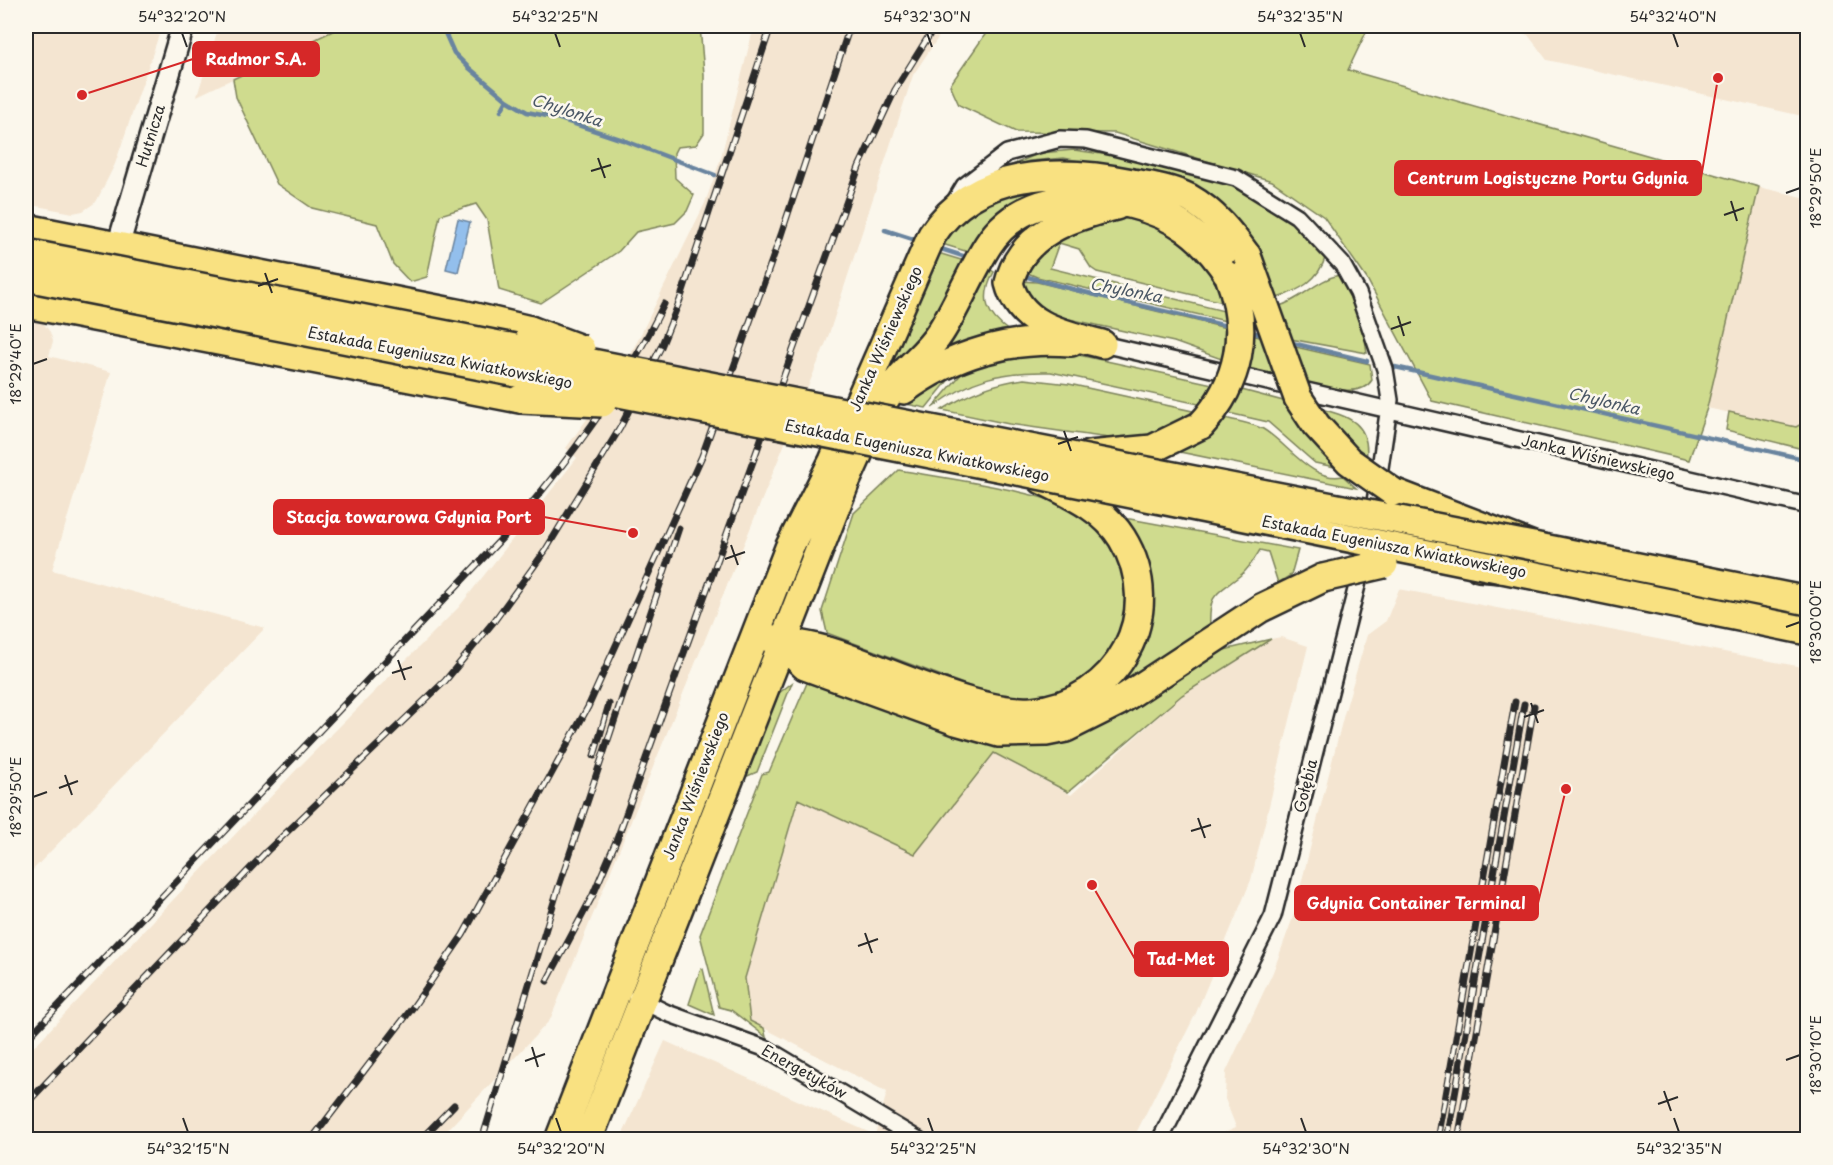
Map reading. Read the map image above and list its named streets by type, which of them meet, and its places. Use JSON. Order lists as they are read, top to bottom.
{
  "streets": {
    "highway": ["Janka Wiśniewskiego", "Estakada Eugeniusza Kwiatkowskiego"],
    "main road": ["Hutnicza"],
    "street": ["Gołębia", "Energetyków"]
  },
  "crossings": [
    ["Janka Wiśniewskiego", "Gołębia"],
    ["Janka Wiśniewskiego", "Energetyków"]
  ],
  "water": ["Chylonka"],
  "places": [
    "Centrum Logistyczne Portu Gdynia",
    "Radmor S.A.",
    "Stacja towarowa Gdynia Port",
    "Gdynia Container Terminal",
    "Tad-Met"
  ],
  "coordinates": [
    "54°32'20\"N",
    "54°32'25\"N",
    "54°32'30\"N",
    "54°32'35\"N",
    "54°32'40\"N",
    "18°29'50\"E",
    "18°29'40\"E",
    "18°30'00\"E",
    "18°30'10\"E",
    "54°32'15\"N"
  ]
}
